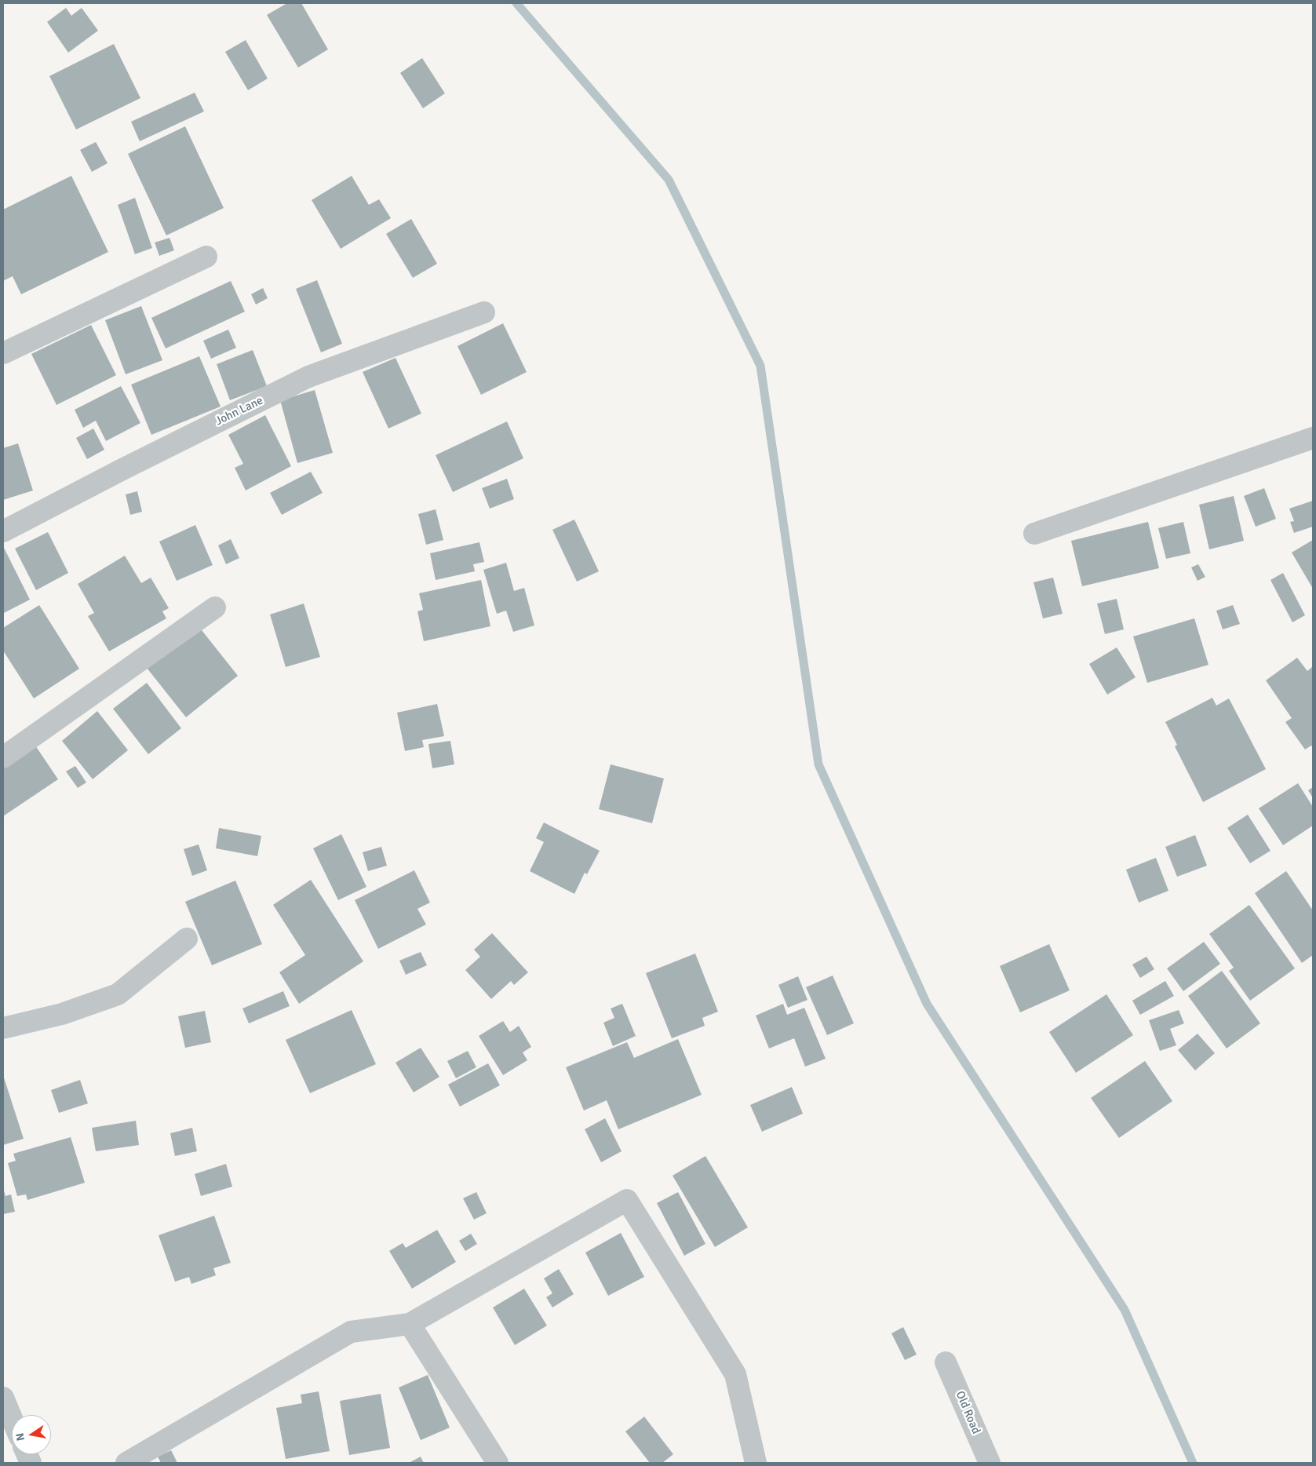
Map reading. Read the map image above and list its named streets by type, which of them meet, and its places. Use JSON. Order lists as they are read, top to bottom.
{
  "streets": {
    "street": ["John Lane", "Old Road"]
  },
  "north": "left"
}
